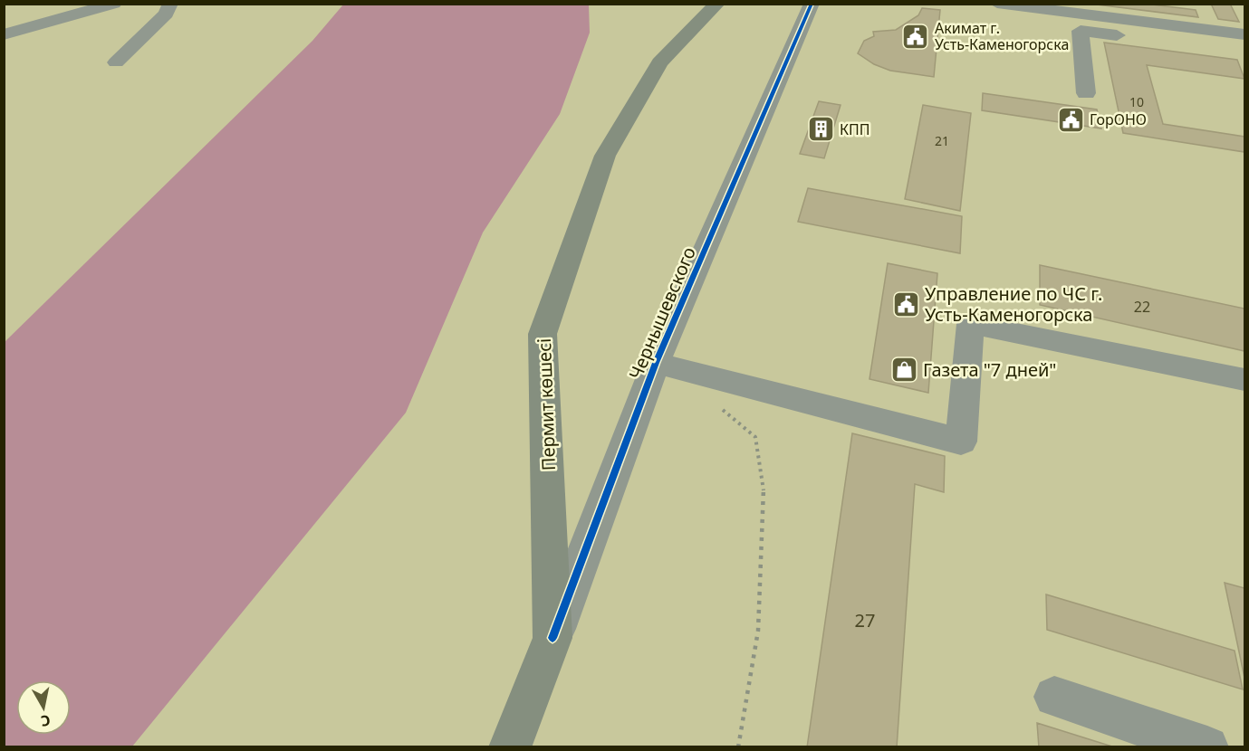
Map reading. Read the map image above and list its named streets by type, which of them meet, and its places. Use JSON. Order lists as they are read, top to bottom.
{
  "streets": {
    "main road": ["Пермит көшесі"],
    "street": ["Чернышевского"]
  },
  "crossings": [
    ["Чернышевского", "Пермит көшесі"]
  ],
  "places": {
    "public building": ["Акимат г. Усть-Каменогорска", "ГорОНО", "Управление по ЧС г. Усть-Каменогорска"],
    "building": ["КПП"],
    "shop": ["Газета \"7 дней\""]
  },
  "house_numbers": [
    "10",
    "21",
    "22",
    "27"
  ],
  "north": "bottom"
}
